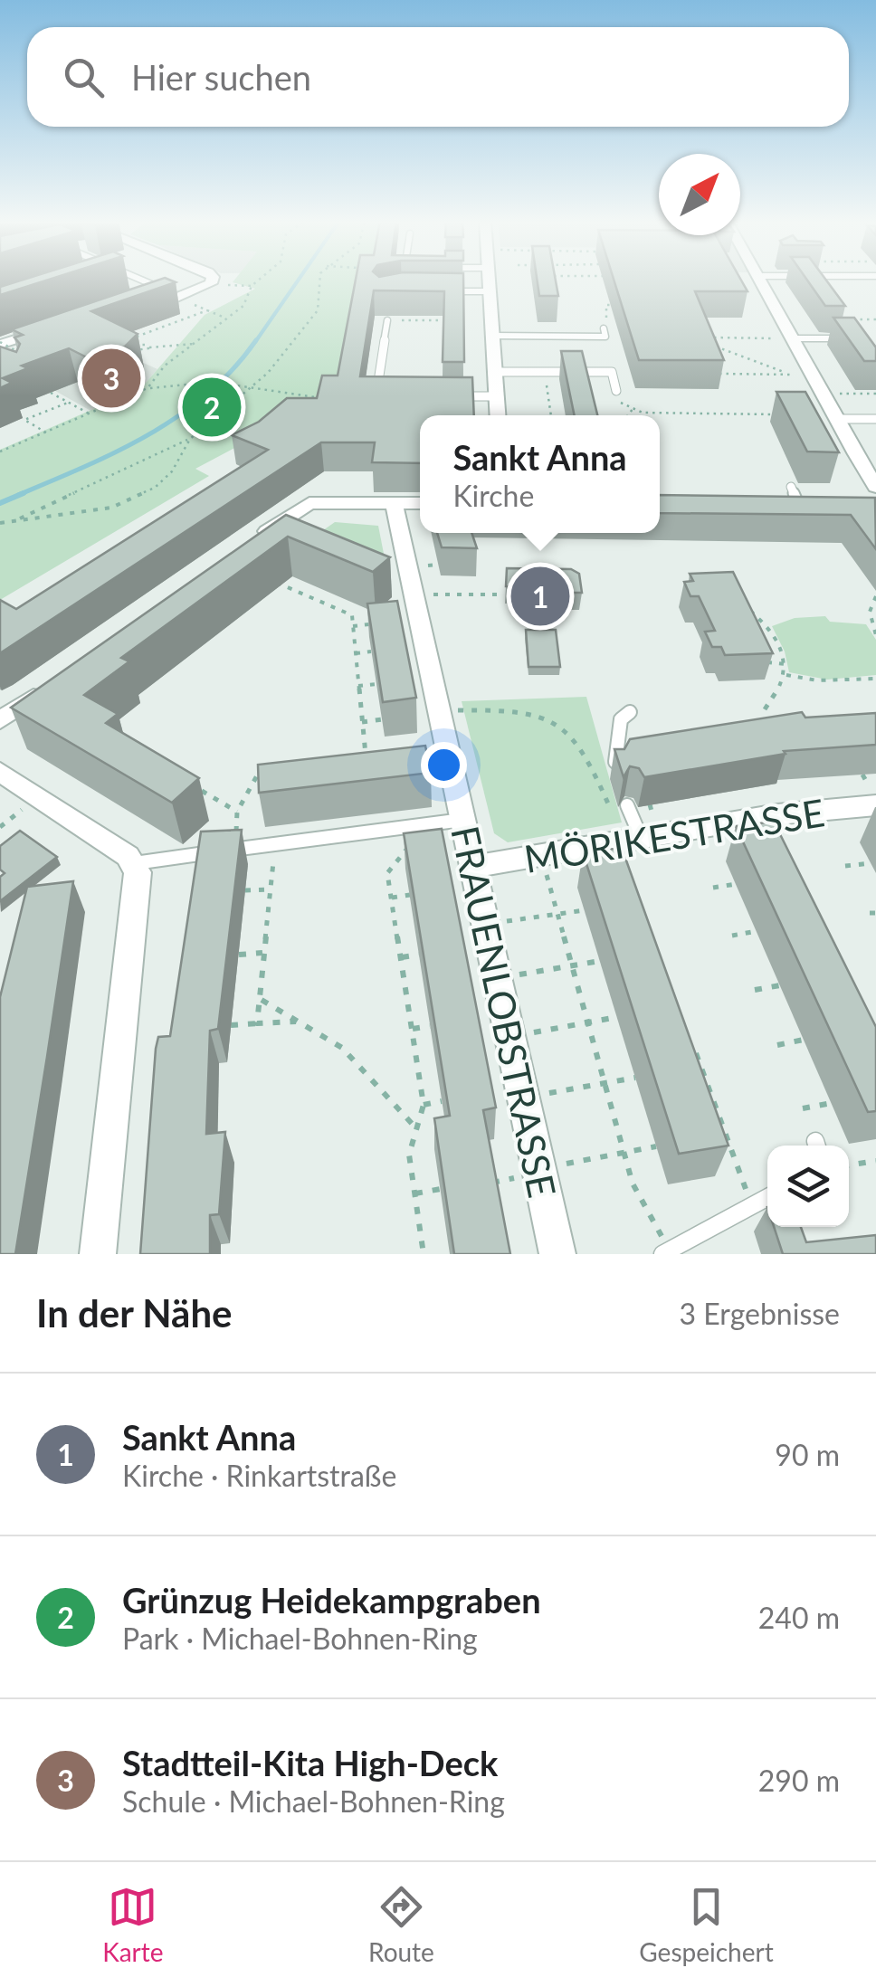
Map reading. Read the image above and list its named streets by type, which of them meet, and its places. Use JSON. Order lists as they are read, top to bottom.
{
  "streets": {
    "street": ["MÖRIKESTRASSE", "FRAUENLOBSTRASSE"]
  },
  "crossings": [
    ["MÖRIKESTRASSE", "FRAUENLOBSTRASSE"]
  ],
  "north": "top right",
  "page": {
    "search": "Hier suchen",
    "pins": ["3", "2", "1"],
    "popup": ["Sankt Anna", "Kirche"],
    "heading": ["In der Nähe", "3 Ergebnisse"],
    "list": [
      {
        "mark": "1",
        "name": "Sankt Anna",
        "note": "Kirche · Rinkartstraße",
        "value": "90 m"
      },
      {
        "mark": "2",
        "name": "Grünzug Heidekampgraben",
        "note": "Park · Michael-Bohnen-Ring",
        "value": "240 m"
      },
      {
        "mark": "3",
        "name": "Stadtteil-Kita High-Deck",
        "note": "Schule · Michael-Bohnen-Ring",
        "value": "290 m"
      }
    ],
    "nav": ["Karte", "Route", "Gespeichert"]
  }
}
